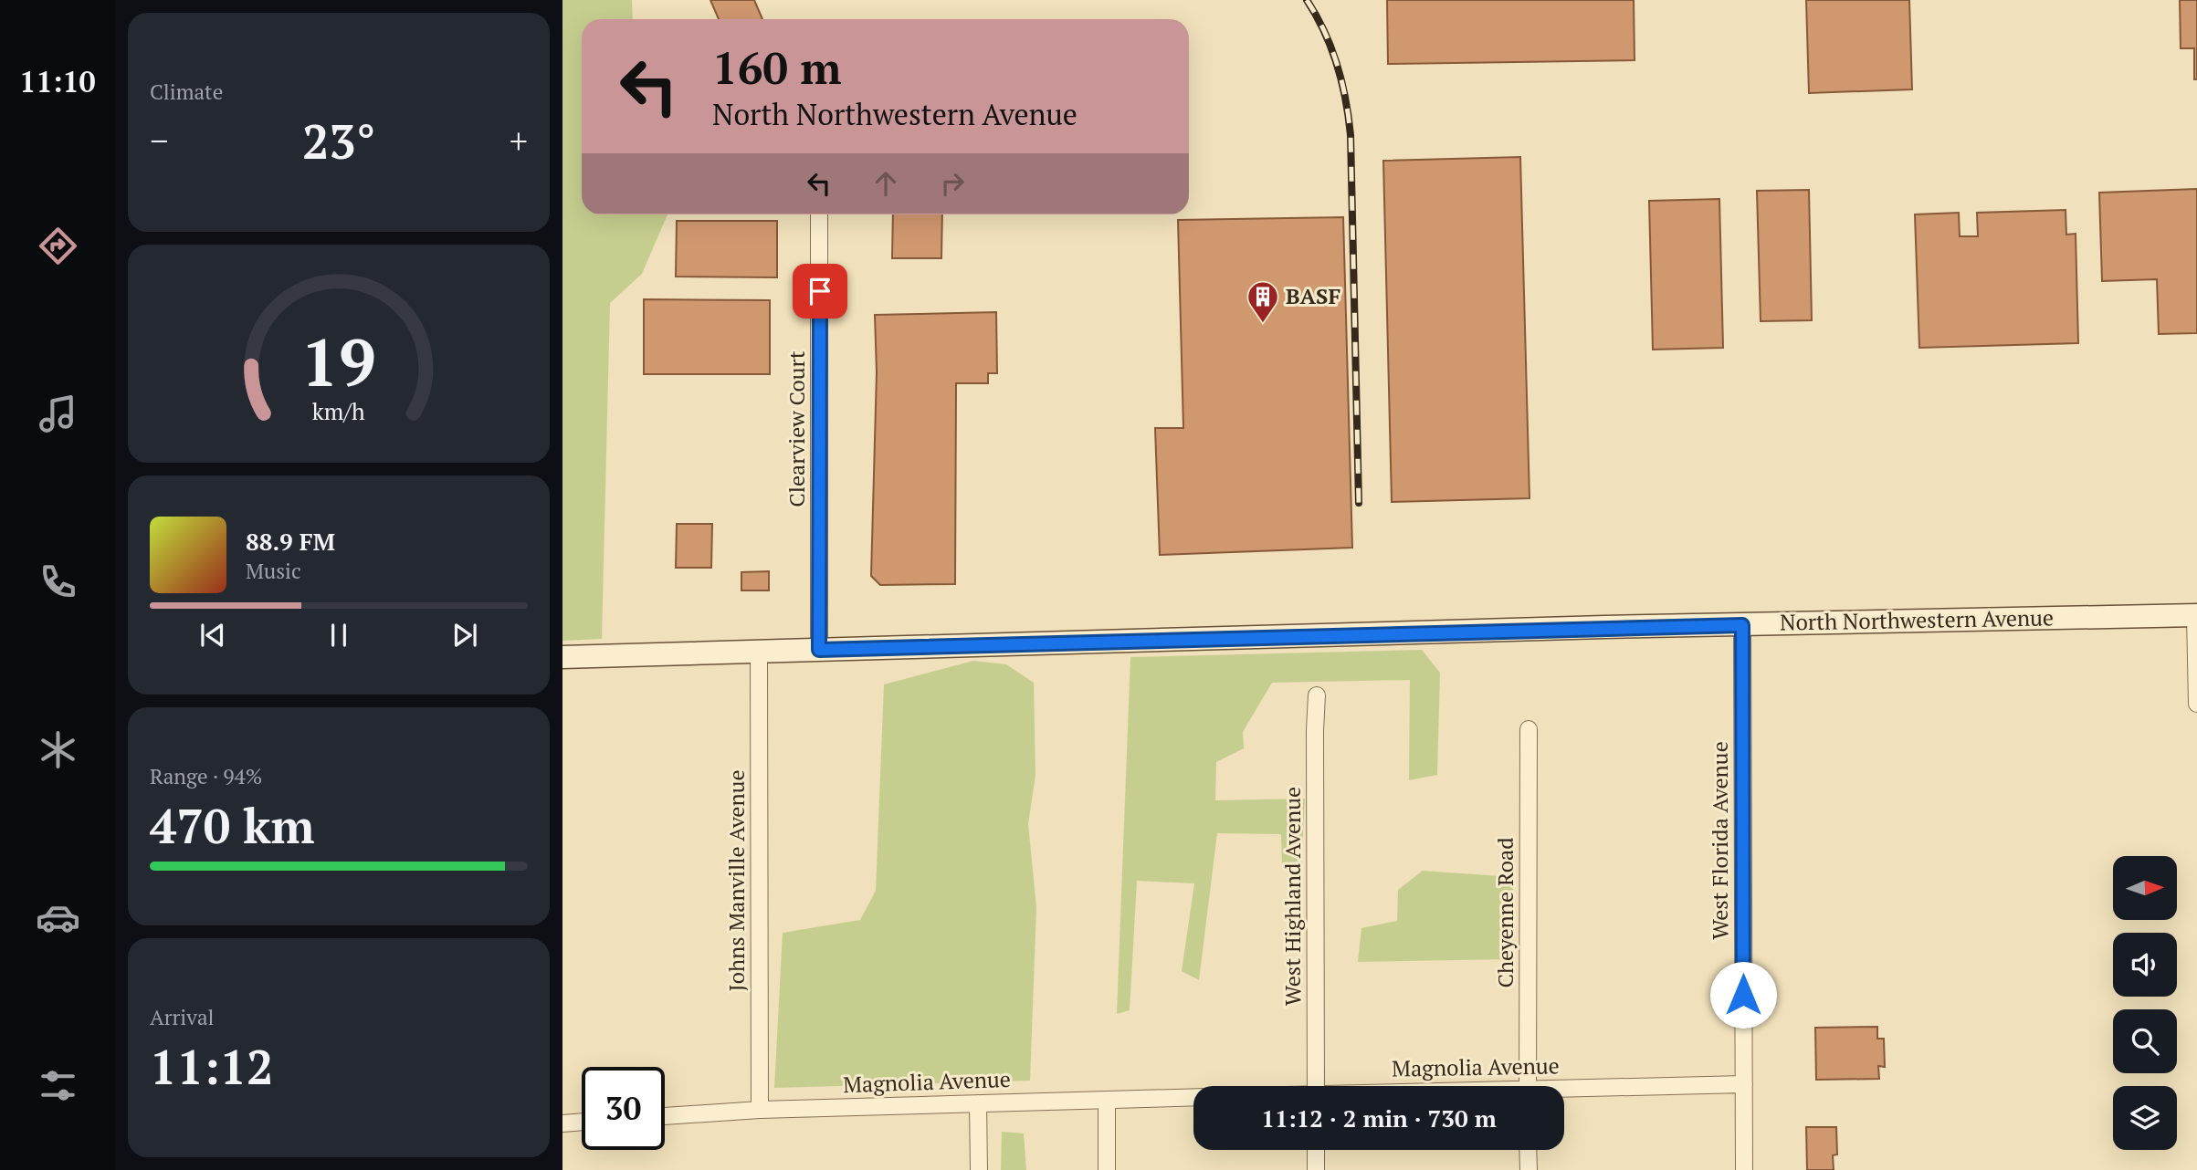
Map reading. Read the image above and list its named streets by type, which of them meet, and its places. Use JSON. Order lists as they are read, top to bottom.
{
  "streets": {
    "street": [
      "Clearview Court",
      "North Northwestern Avenue",
      "West Florida Avenue",
      "Johns Manville Avenue",
      "West Highland Avenue",
      "Cheyenne Road",
      "Magnolia Avenue"
    ]
  },
  "crossings": [
    ["Clearview Court", "North Northwestern Avenue"],
    ["North Northwestern Avenue", "West Florida Avenue"],
    ["North Northwestern Avenue", "Johns Manville Avenue"],
    ["West Florida Avenue", "Magnolia Avenue"],
    ["Johns Manville Avenue", "Magnolia Avenue"]
  ],
  "places": {
    "building": ["BASF"]
  },
  "north": "right",
  "page": {
    "tabs": "11:10",
    "tile": [
      "Climate",
      ["Range · 94%", "470 km"],
      ["Arrival", "11:12"]
    ],
    "turn": ["160 m", "North Northwestern Avenue"],
    "heat": ["−", "23°", "+"],
    "song": ["88.9 FM", "Music"],
    "limit": "30",
    "trip": "11:12 · 2 min · 730 m",
    "gauge": ["19", "km/h"]
  }
}
